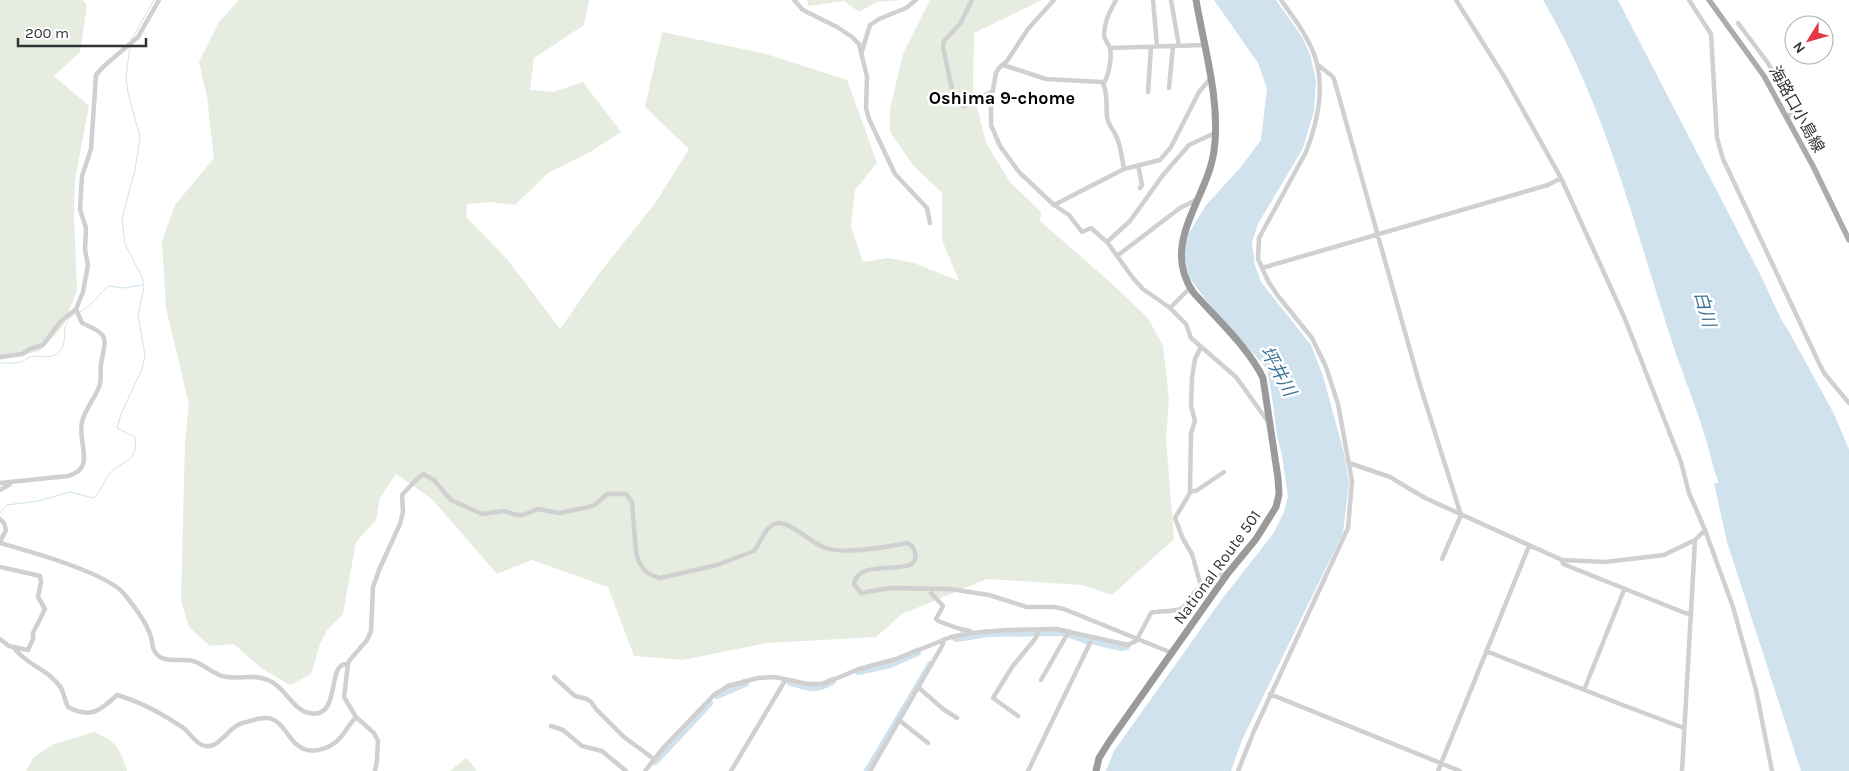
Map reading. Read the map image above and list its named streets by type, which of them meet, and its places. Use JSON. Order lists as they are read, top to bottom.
{
  "streets": {
    "highway": ["National Route 501"],
    "main road": ["海路口小島線"]
  },
  "districts": ["Oshima 9-chome"],
  "water": ["白川", "坪井川"],
  "scale_bar": "200 m",
  "north": "bottom left"
}
